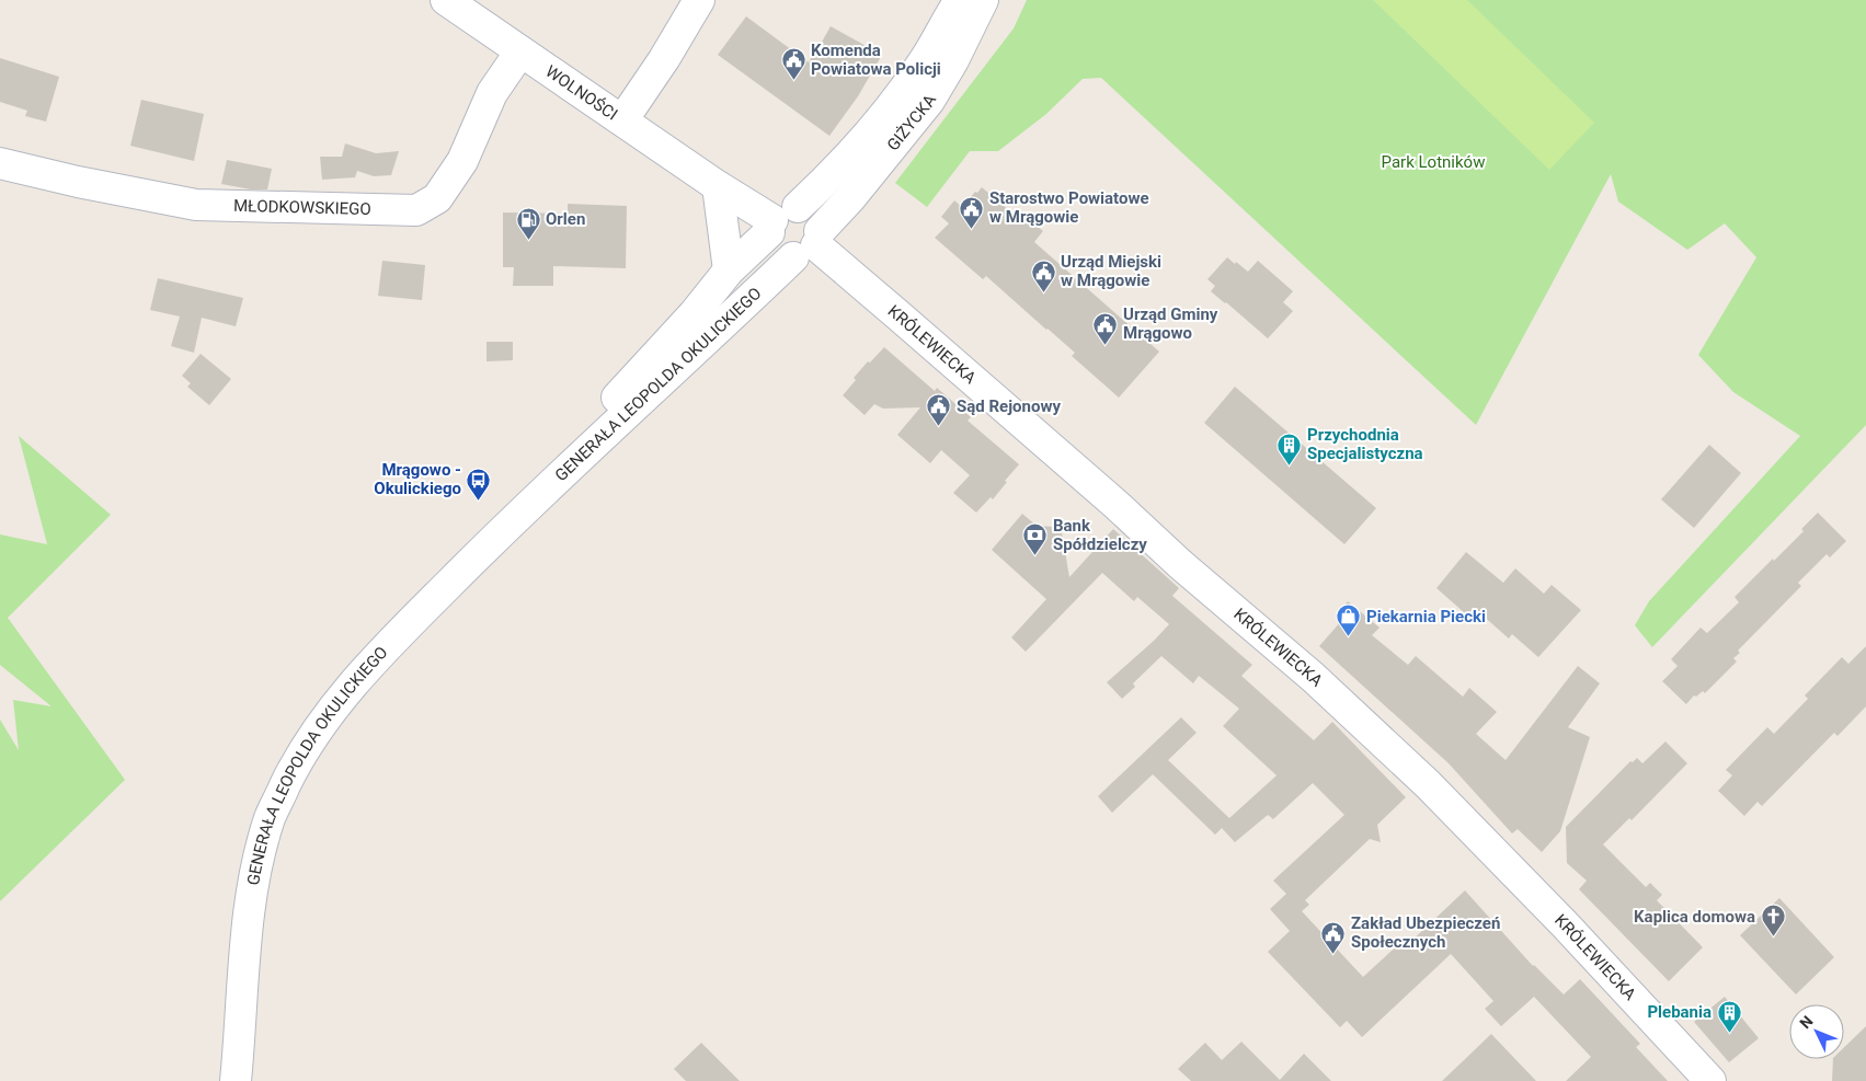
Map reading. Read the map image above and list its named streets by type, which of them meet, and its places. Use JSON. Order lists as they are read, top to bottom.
{
  "streets": {
    "street": [
      "WOLNOŚCI",
      "GIŻYCKA",
      "MŁODKOWSKIEGO",
      "KRÓLEWIECKA",
      "GENERAŁA LEOPOLDA OKULICKIEGO"
    ]
  },
  "crossings": [
    ["WOLNOŚCI", "GIŻYCKA"],
    ["WOLNOŚCI", "MŁODKOWSKIEGO"],
    ["WOLNOŚCI", "KRÓLEWIECKA"],
    ["WOLNOŚCI", "GENERAŁA LEOPOLDA OKULICKIEGO"],
    ["GIŻYCKA", "KRÓLEWIECKA"],
    ["GIŻYCKA", "GENERAŁA LEOPOLDA OKULICKIEGO"],
    ["KRÓLEWIECKA", "GENERAŁA LEOPOLDA OKULICKIEGO"]
  ],
  "parks": ["Park Lotników"],
  "places": {
    "public building": [
      "Komenda Powiatowa Policji",
      "Starostwo Powiatowe w Mrągowie",
      "Urząd Miejski w Mrągowie",
      "Urząd Gminy Mrągowo",
      "Sąd Rejonowy",
      "Zakład Ubezpieczeń Społecznych"
    ],
    "fuel station": ["Orlen"],
    "building": ["Przychodnia Specjalistyczna", "Plebania"],
    "bus stop": ["Mrągowo - Okulickiego"],
    "bank": ["Bank Spółdzielczy"],
    "shop": ["Piekarnia Piecki"],
    "church": ["Kaplica domowa"]
  },
  "north": "top left"
}
